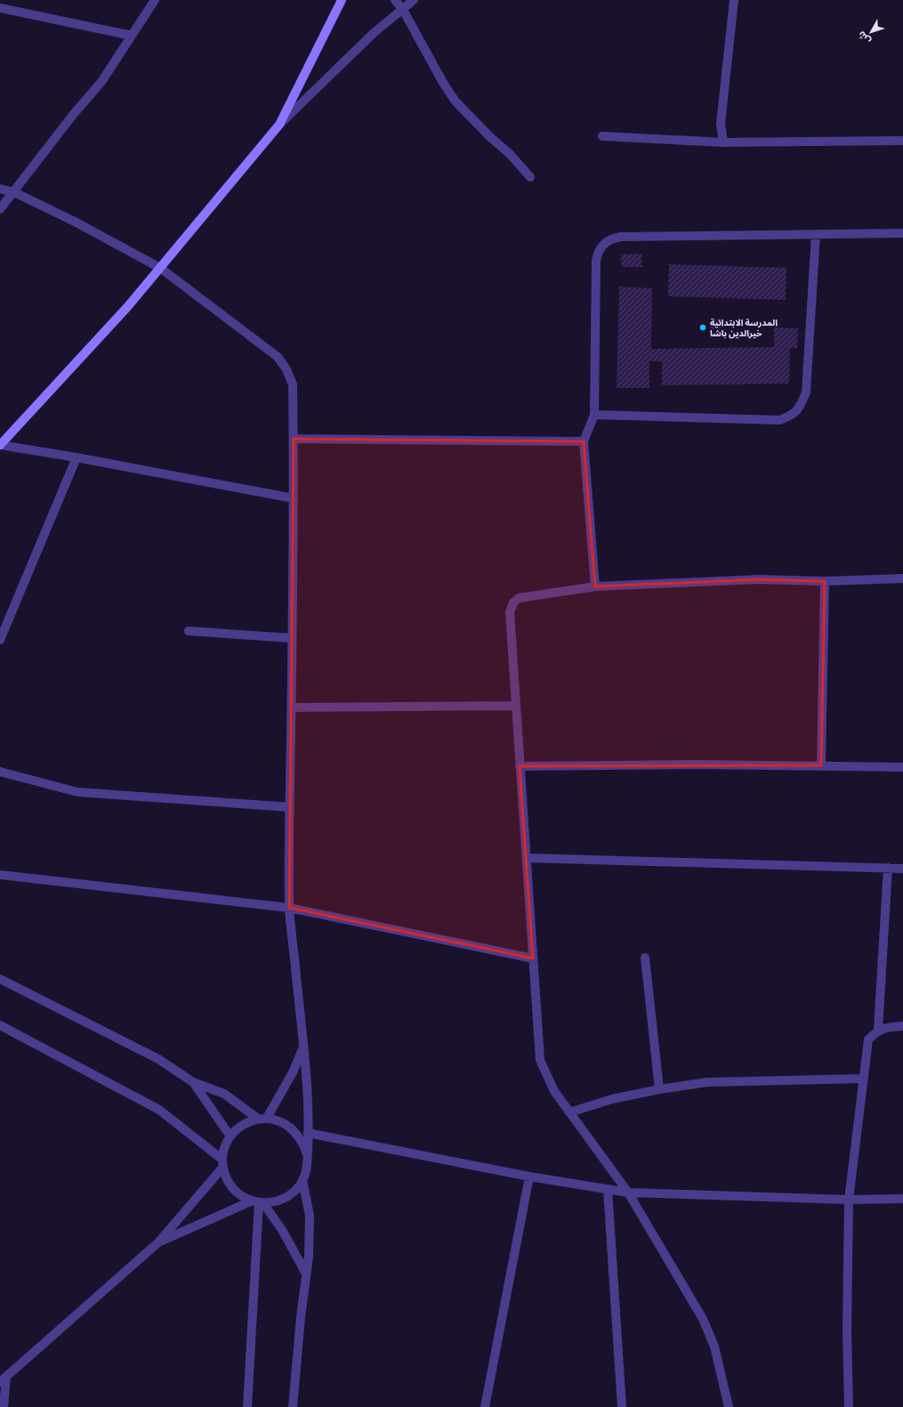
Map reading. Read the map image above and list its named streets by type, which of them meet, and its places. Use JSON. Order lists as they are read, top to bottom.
{
  "places": ["المدرسة الابتدائية خيرالدين باشا"],
  "north": "bottom left"
}
